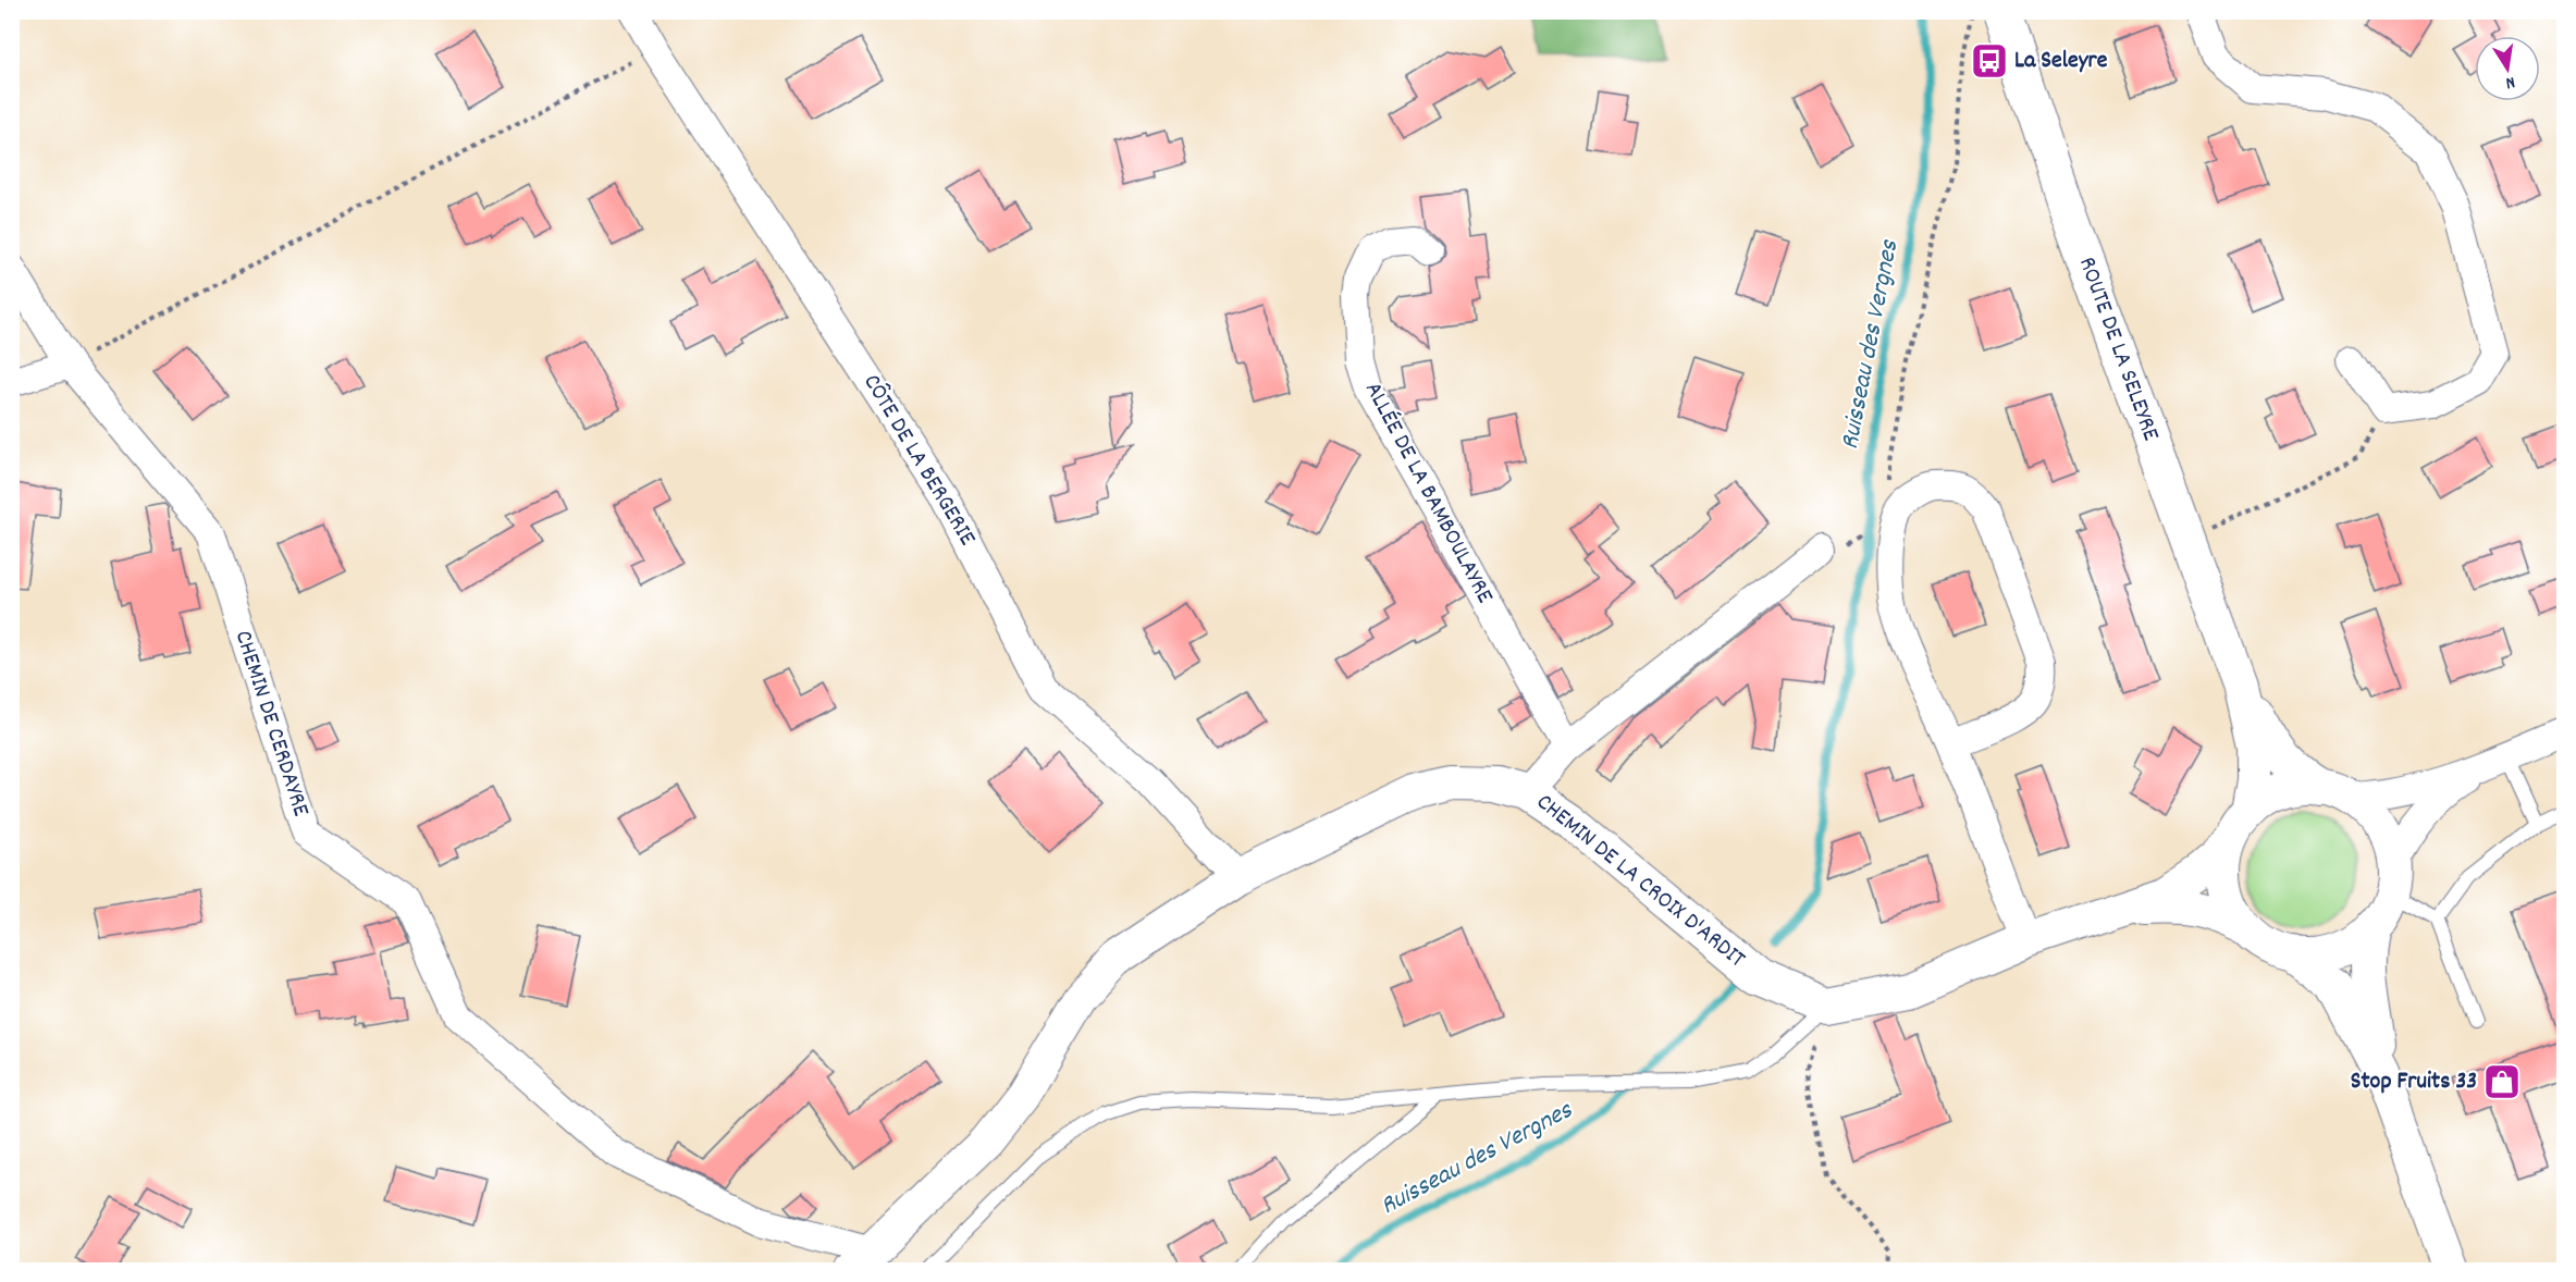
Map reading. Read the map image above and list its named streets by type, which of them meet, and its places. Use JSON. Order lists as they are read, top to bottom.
{
  "streets": {
    "street": [
      "ROUTE DE LA SELEYRE",
      "CÔTE DE LA BERGERIE",
      "ALLÉE DE LA BAMBOULAYRE",
      "CHEMIN DE CERDAYRE",
      "CHEMIN DE LA CROIX D'ARDIT"
    ]
  },
  "crossings": [
    ["CÔTE DE LA BERGERIE", "CHEMIN DE LA CROIX D'ARDIT"],
    ["CHEMIN DE CERDAYRE", "CHEMIN DE LA CROIX D'ARDIT"]
  ],
  "water": ["Ruisseau des Vergnes"],
  "places": {
    "bus stop": ["La Seleyre"],
    "shop": ["Stop Fruits 33"]
  },
  "north": "bottom"
}
